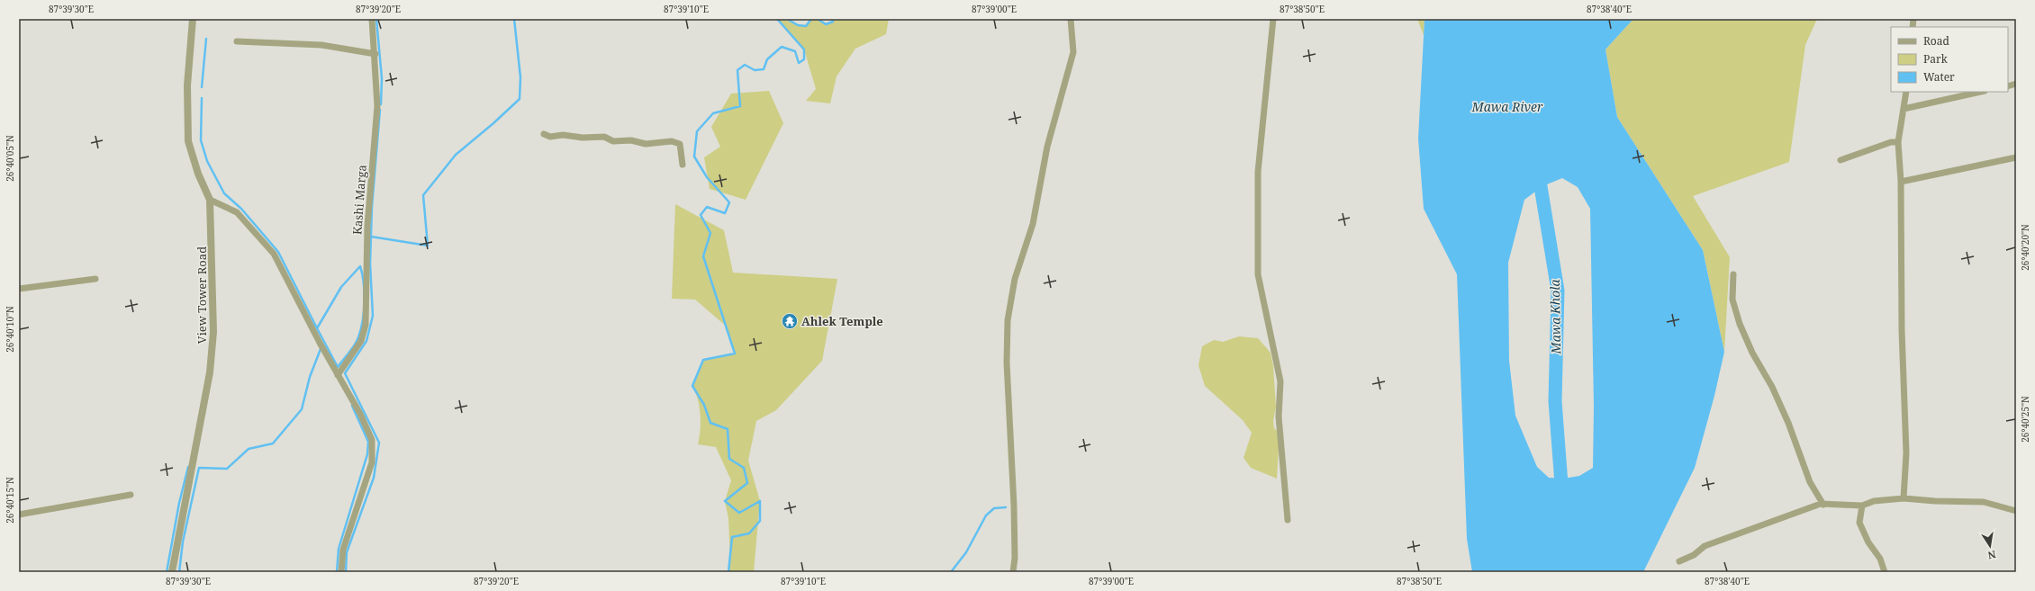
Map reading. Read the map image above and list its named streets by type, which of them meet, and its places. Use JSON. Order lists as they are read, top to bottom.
{
  "streets": {
    "street": ["Kashi Marga", "View Tower Road"]
  },
  "water": ["Mawa River", "Mawa Khola"],
  "places": {
    "temple": ["Ahlek Temple"]
  },
  "legend": ["Road", "Park", "Water"],
  "north": "bottom",
  "coordinates": [
    "87°39'30\"E",
    "87°39'20\"E",
    "87°39'10\"E",
    "87°39'00\"E",
    "87°38'50\"E",
    "87°38'40\"E",
    "26°40'05\"N",
    "26°40'20\"N",
    "26°40'10\"N",
    "26°40'25\"N",
    "26°40'15\"N"
  ]
}
